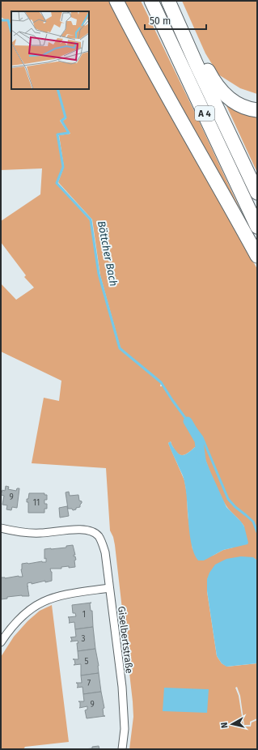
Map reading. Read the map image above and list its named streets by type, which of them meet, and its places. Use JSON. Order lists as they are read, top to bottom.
{
  "streets": {
    "highway": ["A 4"],
    "street": ["Giselbertstraße"]
  },
  "water": ["Böttcher Bach"],
  "house_numbers": [
    "9",
    "11",
    "1",
    "3",
    "5",
    "7",
    "9"
  ],
  "scale_bar": "50 m",
  "north": "left"
}
